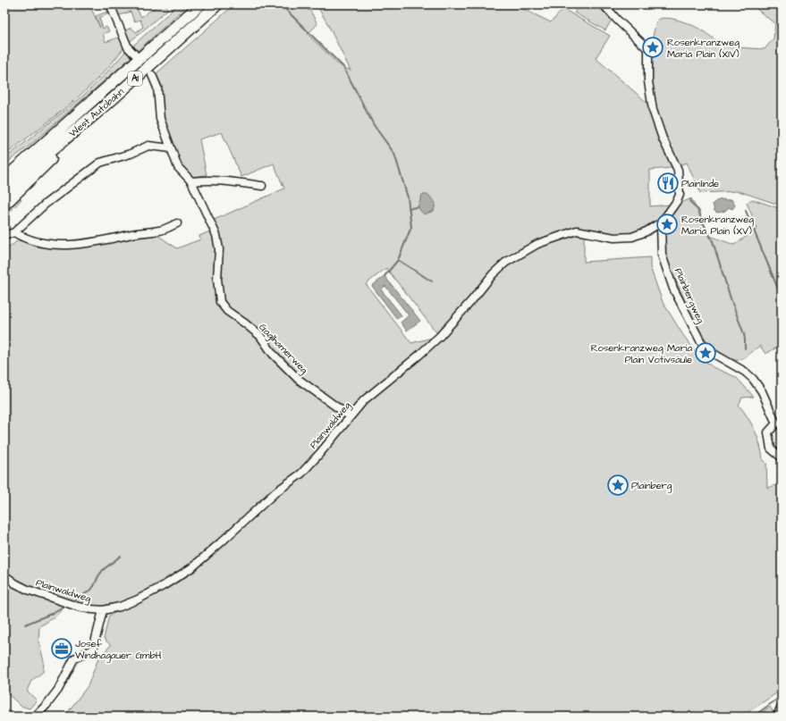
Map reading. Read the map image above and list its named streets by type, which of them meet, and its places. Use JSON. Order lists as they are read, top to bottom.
{
  "streets": {
    "highway": ["A1", "West Autobahn"],
    "street": ["Plainbergweg", "Gaglhamerweg", "Plainwaldweg"]
  },
  "crossings": [
    ["Plainbergweg", "Plainwaldweg"],
    ["Gaglhamerweg", "Plainwaldweg"]
  ],
  "places": {
    "place": [
      "Rosenkranzweg Maria Plain (XIV)",
      "Rosenkranzweg Maria Plain (XV)",
      "Rosenkranzweg Maria Plain Votivsäule",
      "Plainberg"
    ],
    "restaurant": ["Plainlinde"],
    "office": ["Josef Windhagauer GmbH"]
  }
}
